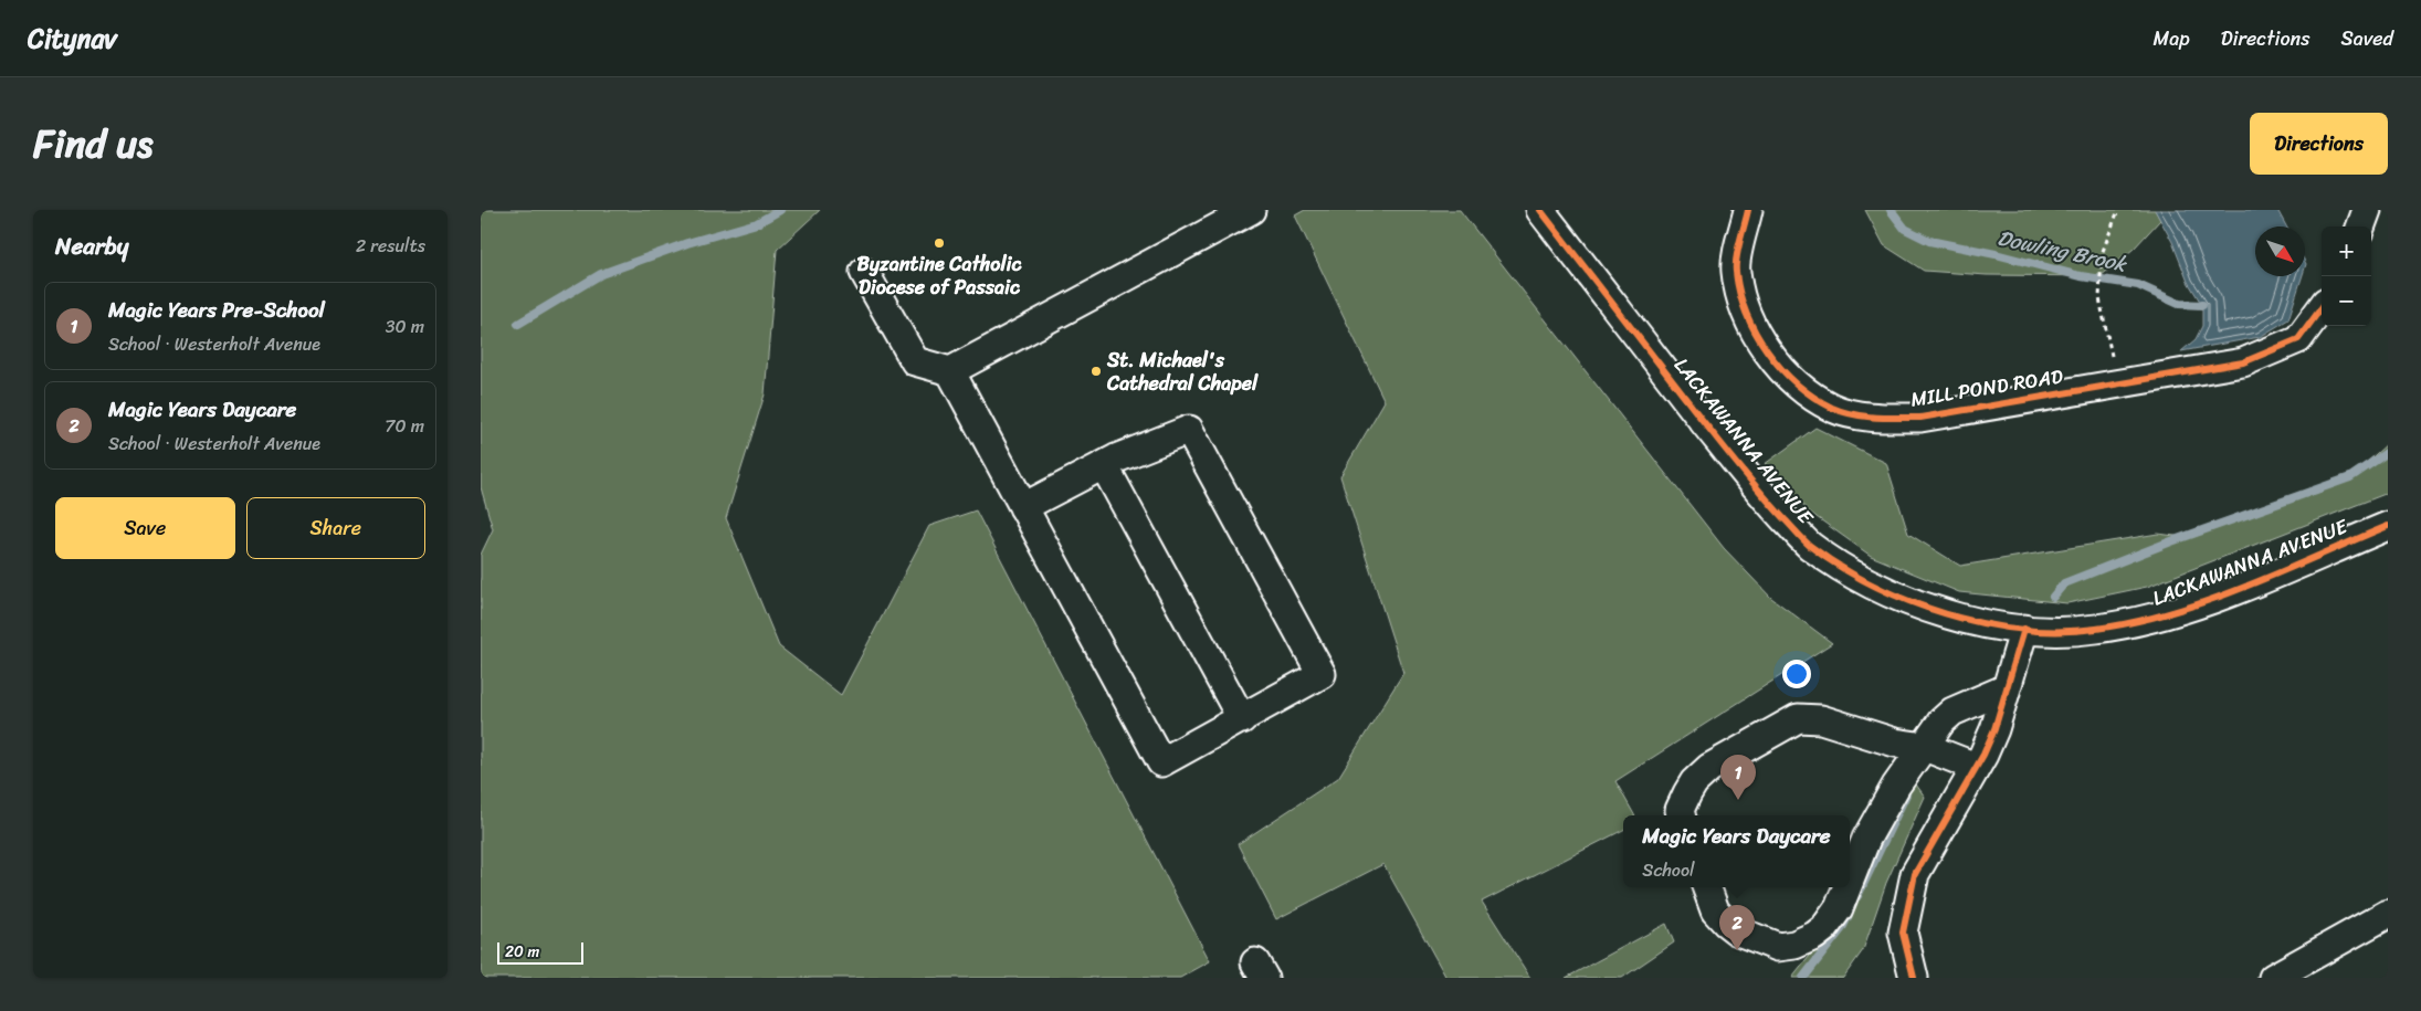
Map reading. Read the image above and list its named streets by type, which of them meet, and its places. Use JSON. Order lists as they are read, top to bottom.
{
  "streets": {
    "street": ["MILL POND ROAD", "LACKAWANNA AVENUE"]
  },
  "water": ["Dowling Brook"],
  "places": ["Byzantine Catholic Diocese of Passaic", "St. Michael's Cathedral Chapel"],
  "scale_bar": "20 m",
  "north": "bottom right",
  "page": {
    "header": "Citynav",
    "nav": ["Map", "Directions", "Saved"],
    "title": "Find us",
    "buttons": [
      "Directions",
      ["Save", "Share"]
    ],
    "heading": ["Nearby", "2 results"],
    "map_buttons": ["+", "−"],
    "list": [
      {
        "mark": "1",
        "name": "Magic Years Pre-School",
        "note": "School · Westerholt Avenue",
        "value": "30 m"
      },
      {
        "mark": "2",
        "name": "Magic Years Daycare",
        "note": "School · Westerholt Avenue",
        "value": "70 m"
      }
    ],
    "pins": ["1", "2"],
    "popup": ["Magic Years Daycare", "School"],
    "scale": "20 m"
  }
}
